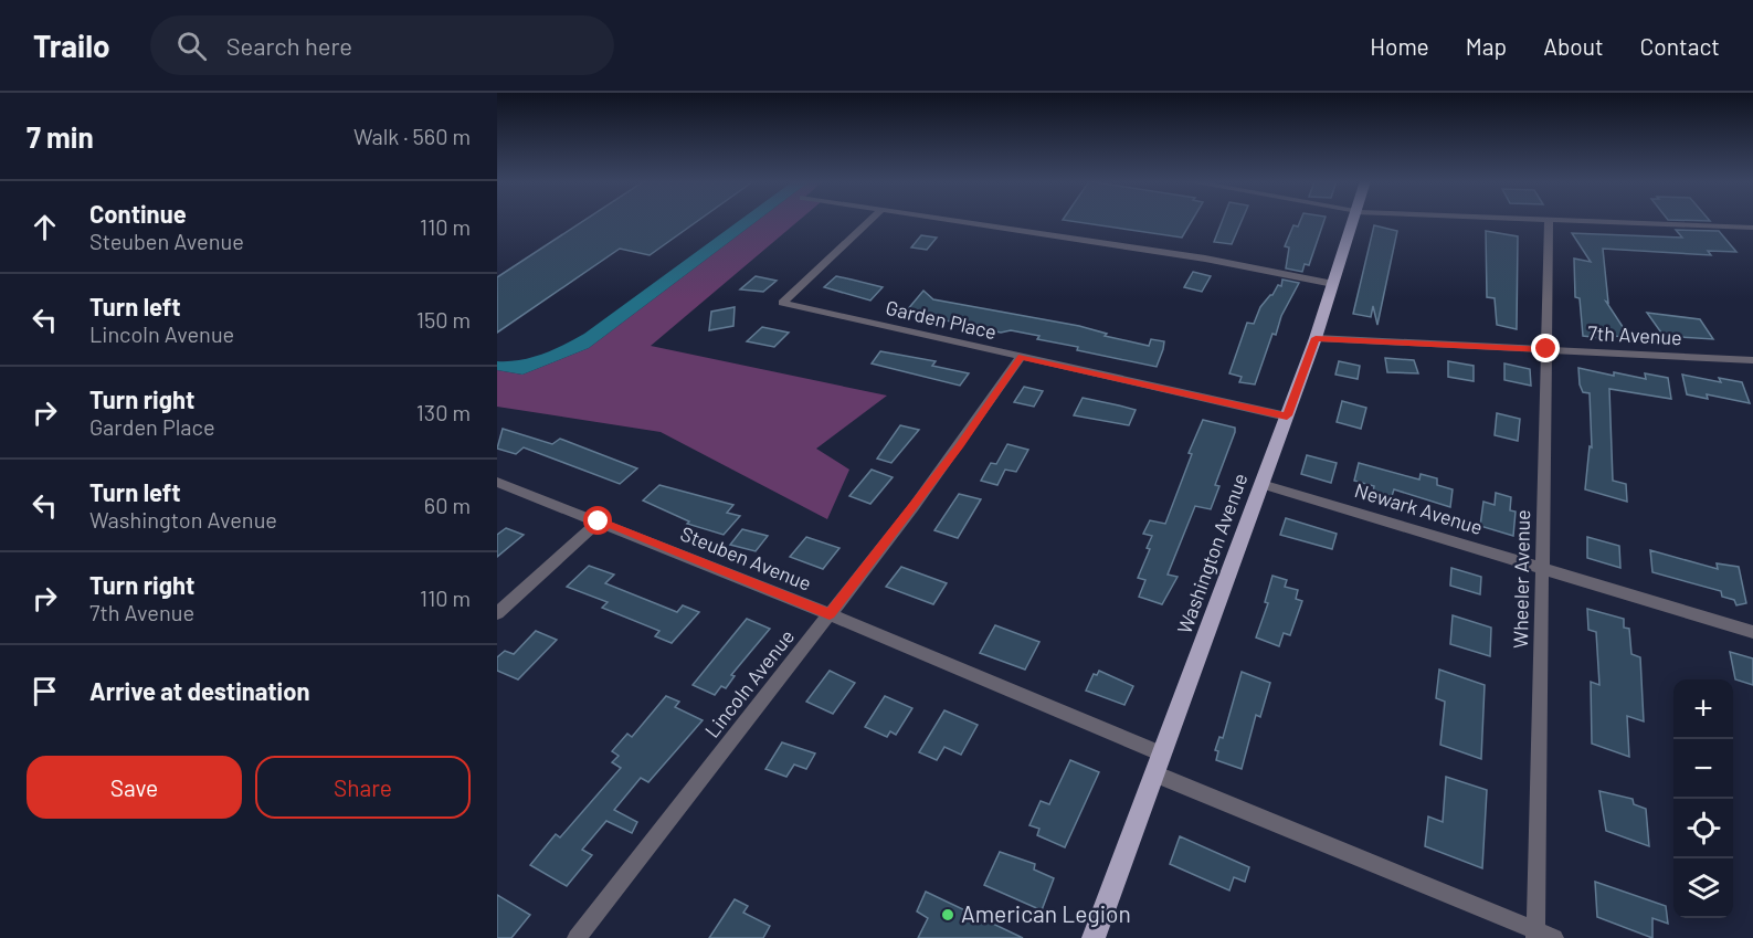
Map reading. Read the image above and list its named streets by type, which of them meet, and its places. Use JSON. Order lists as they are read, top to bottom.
{
  "streets": {
    "main road": ["Washington Avenue"],
    "street": [
      "Garden Place",
      "7th Avenue",
      "Newark Avenue",
      "Steuben Avenue",
      "Wheeler Avenue",
      "Lincoln Avenue"
    ]
  },
  "crossings": [
    ["Garden Place", "Washington Avenue"],
    ["Garden Place", "Lincoln Avenue"],
    ["7th Avenue", "Washington Avenue"],
    ["7th Avenue", "Wheeler Avenue"],
    ["Newark Avenue", "Washington Avenue"],
    ["Newark Avenue", "Wheeler Avenue"],
    ["Washington Avenue", "Steuben Avenue"],
    ["Steuben Avenue", "Lincoln Avenue"]
  ],
  "places": ["American Legion"],
  "page": {
    "header": "Trailo",
    "search": "Search here",
    "nav": [
      "Home",
      "Map",
      "About",
      "Contact"
    ],
    "heading": ["7 min", "Walk · 560 m"],
    "list": [
      ["Continue", "Steuben Avenue", "110 m"],
      ["Turn left", "Lincoln Avenue", "150 m"],
      ["Turn right", "Garden Place", "130 m"],
      ["Turn left", "Washington Avenue", "60 m"],
      ["Turn right", "7th Avenue", "110 m"],
      "Arrive at destination"
    ],
    "map_buttons": ["+", "−"],
    "buttons": ["Save", "Share"]
  }
}
